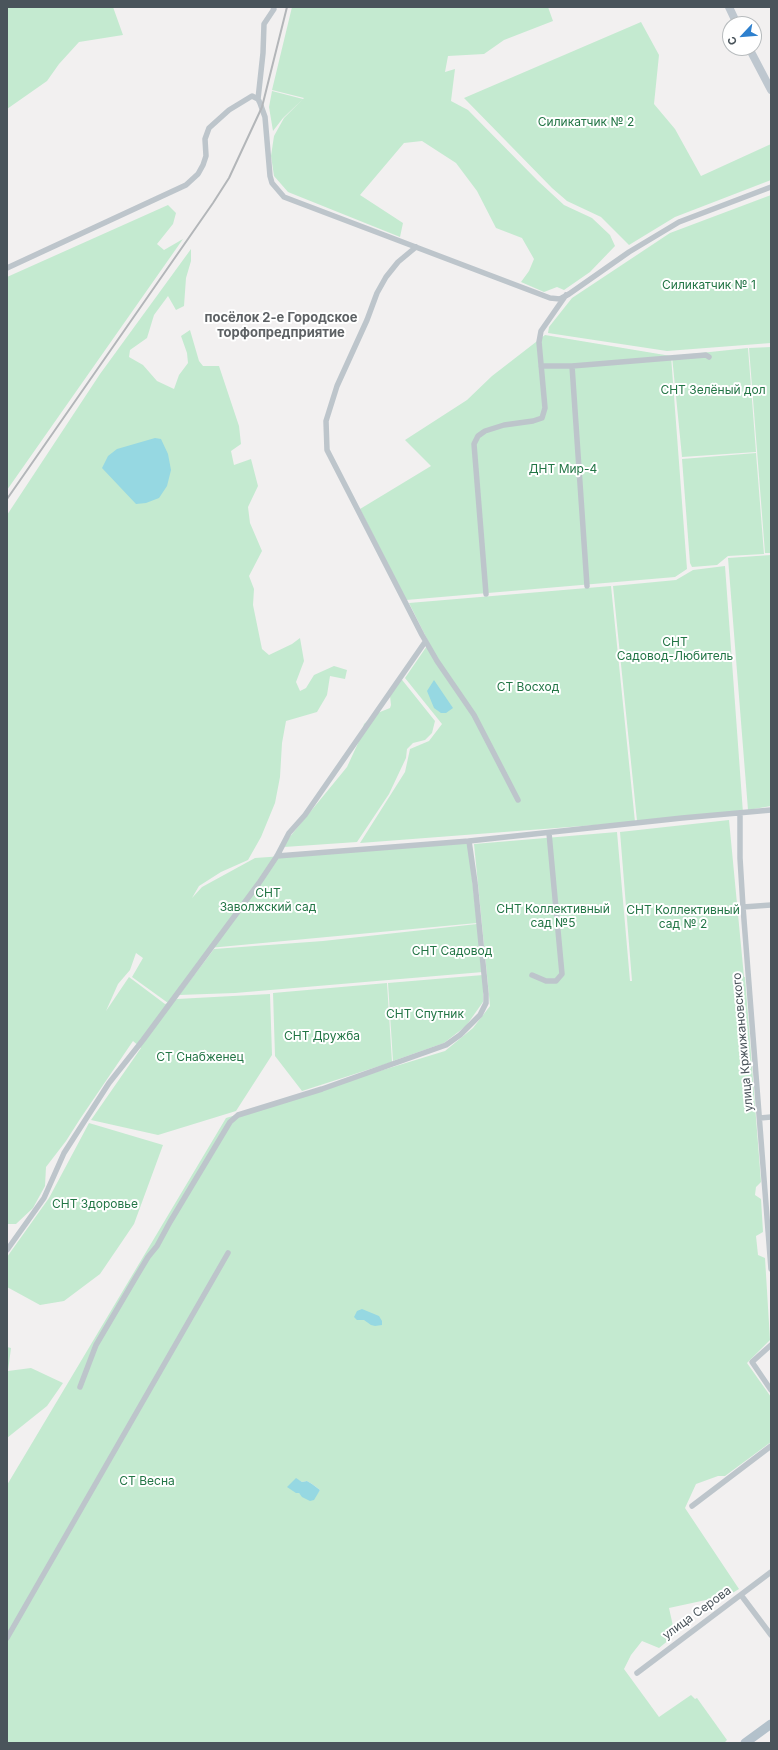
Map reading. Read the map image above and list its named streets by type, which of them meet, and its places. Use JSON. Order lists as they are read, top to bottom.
{
  "streets": {
    "street": ["улица Кржижановского", "улица Серова"]
  },
  "districts": ["посёлок 2-е Городское торфопредприятие"],
  "parks": [
    "Силикатчик № 2",
    "Силикатчик № 1",
    "СНТ Зелёный дол",
    "ДНТ Мир-4",
    "СНТ Садовод-Любитель",
    "СТ Восход",
    "СНТ Заволжский сад",
    "СНТ Коллективный сад №5",
    "СНТ Коллективный сад № 2",
    "СНТ Садовод",
    "СНТ Спутник",
    "СНТ Дружба",
    "СТ Снабженец",
    "СНТ Здоровье",
    "СТ Весна"
  ],
  "north": "bottom left"
}
